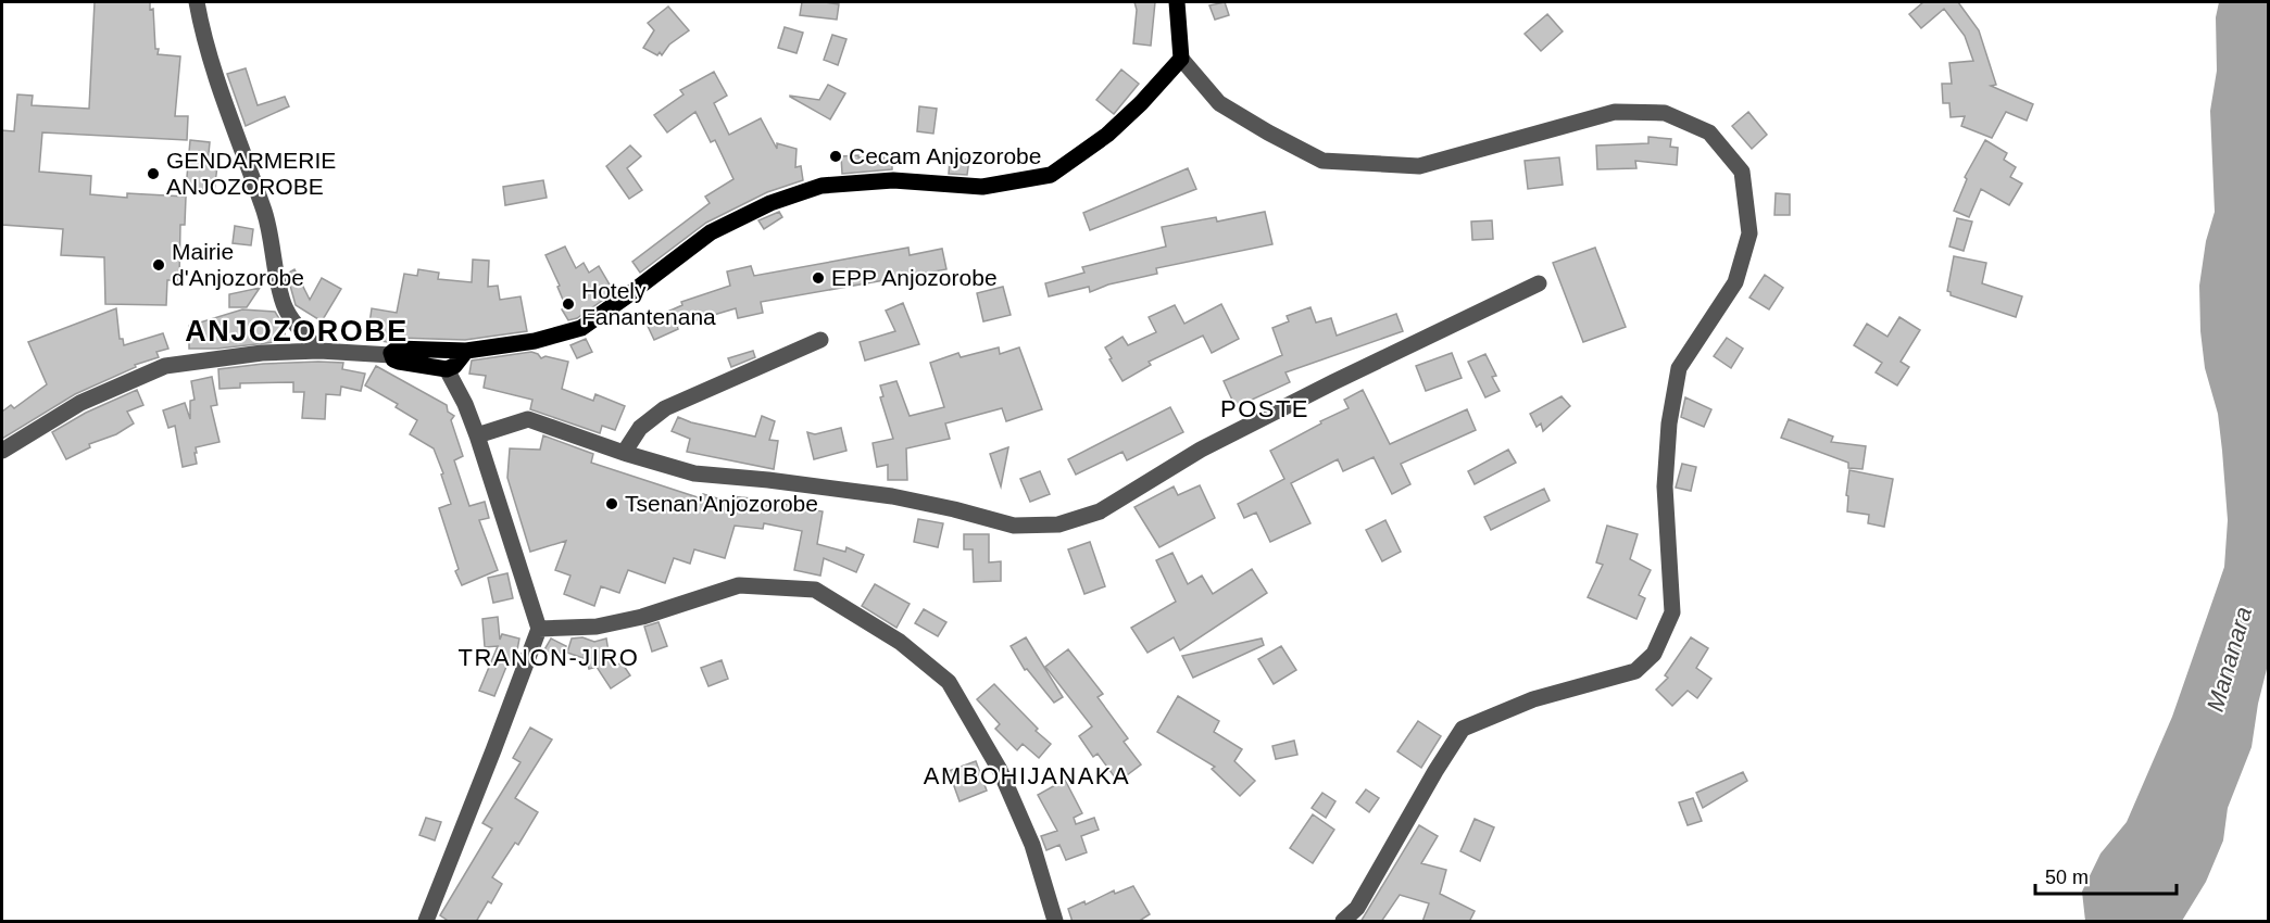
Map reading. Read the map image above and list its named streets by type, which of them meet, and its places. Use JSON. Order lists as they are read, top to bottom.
{
  "districts": [
    "ANJOZOROBE",
    "POSTE",
    "TRANON-JIRO",
    "AMBOHIJANAKA"
  ],
  "water": ["Mananara"],
  "places": [
    "Cecam Anjozorobe",
    "GENDARMERIE ANJOZOROBE",
    "Mairie d'Anjozorobe",
    "EPP Anjozorobe",
    "Hotely Fanantenana",
    "Tsenan'Anjozorobe"
  ],
  "scale_bar": "50 m"
}
